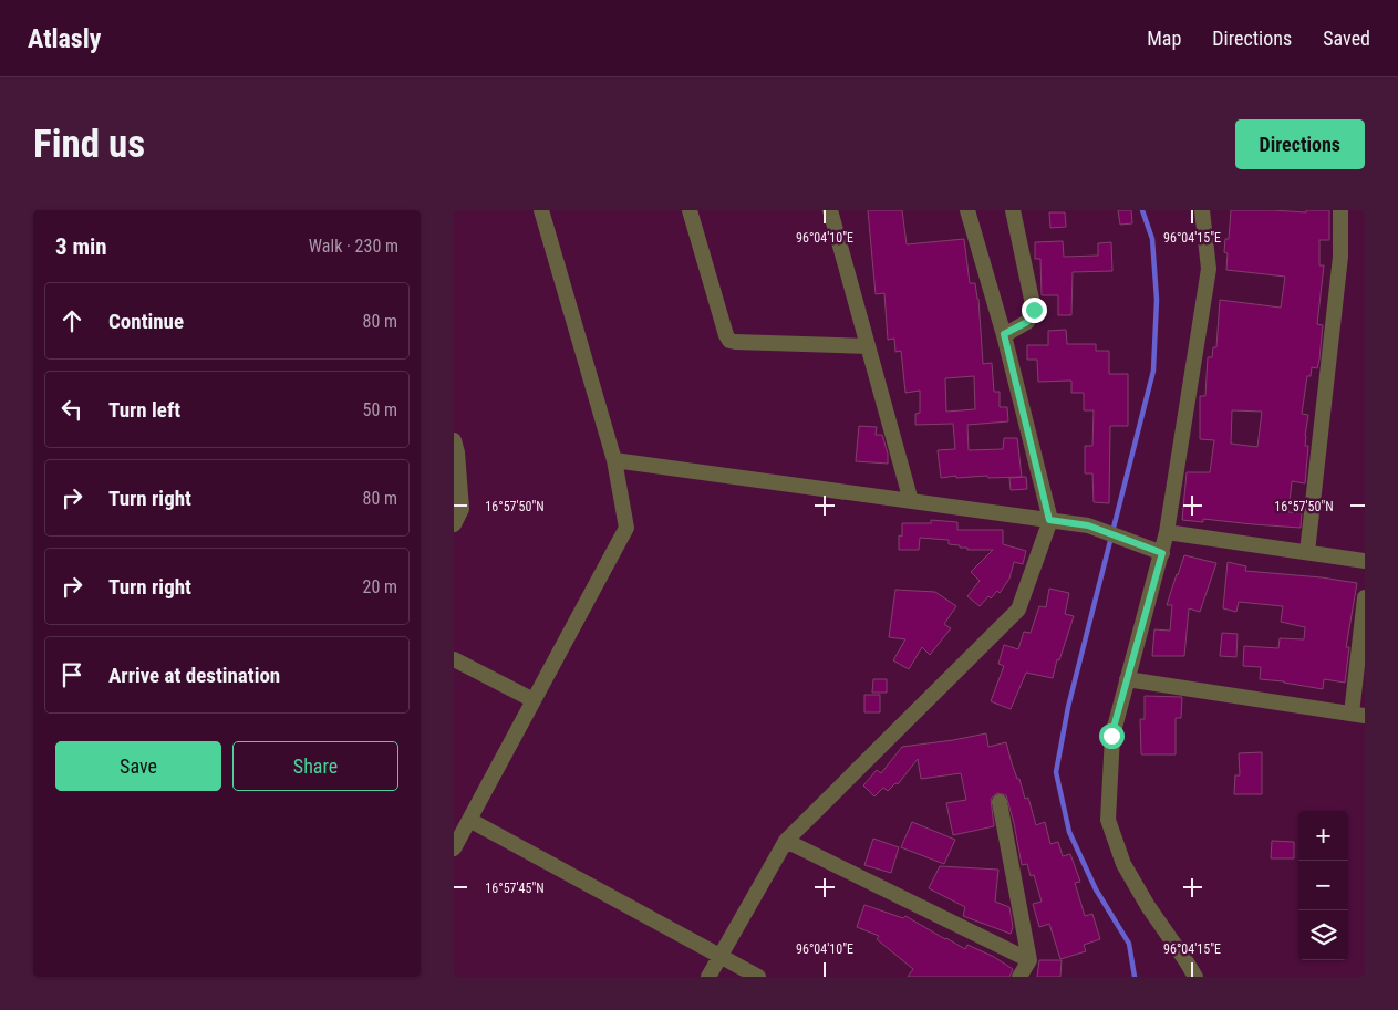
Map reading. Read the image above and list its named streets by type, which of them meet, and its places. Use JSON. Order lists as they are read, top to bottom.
{
  "page": {
    "header": "Atlasly",
    "nav": ["Map", "Directions", "Saved"],
    "buttons": [
      "Directions",
      ["Save", "Share"]
    ],
    "title": "Find us",
    "heading": ["3 min", "Walk · 230 m"],
    "list": [
      ["Continue", "80 m"],
      ["Turn left", "50 m"],
      ["Turn right", "80 m"],
      ["Turn right", "20 m"],
      "Arrive at destination"
    ],
    "map_buttons": ["+", "−"]
  },
  "coordinates": [
    "96°04'10\"E",
    "96°04'15\"E",
    "16°57'50\"N",
    "16°57'45\"N"
  ]
}
